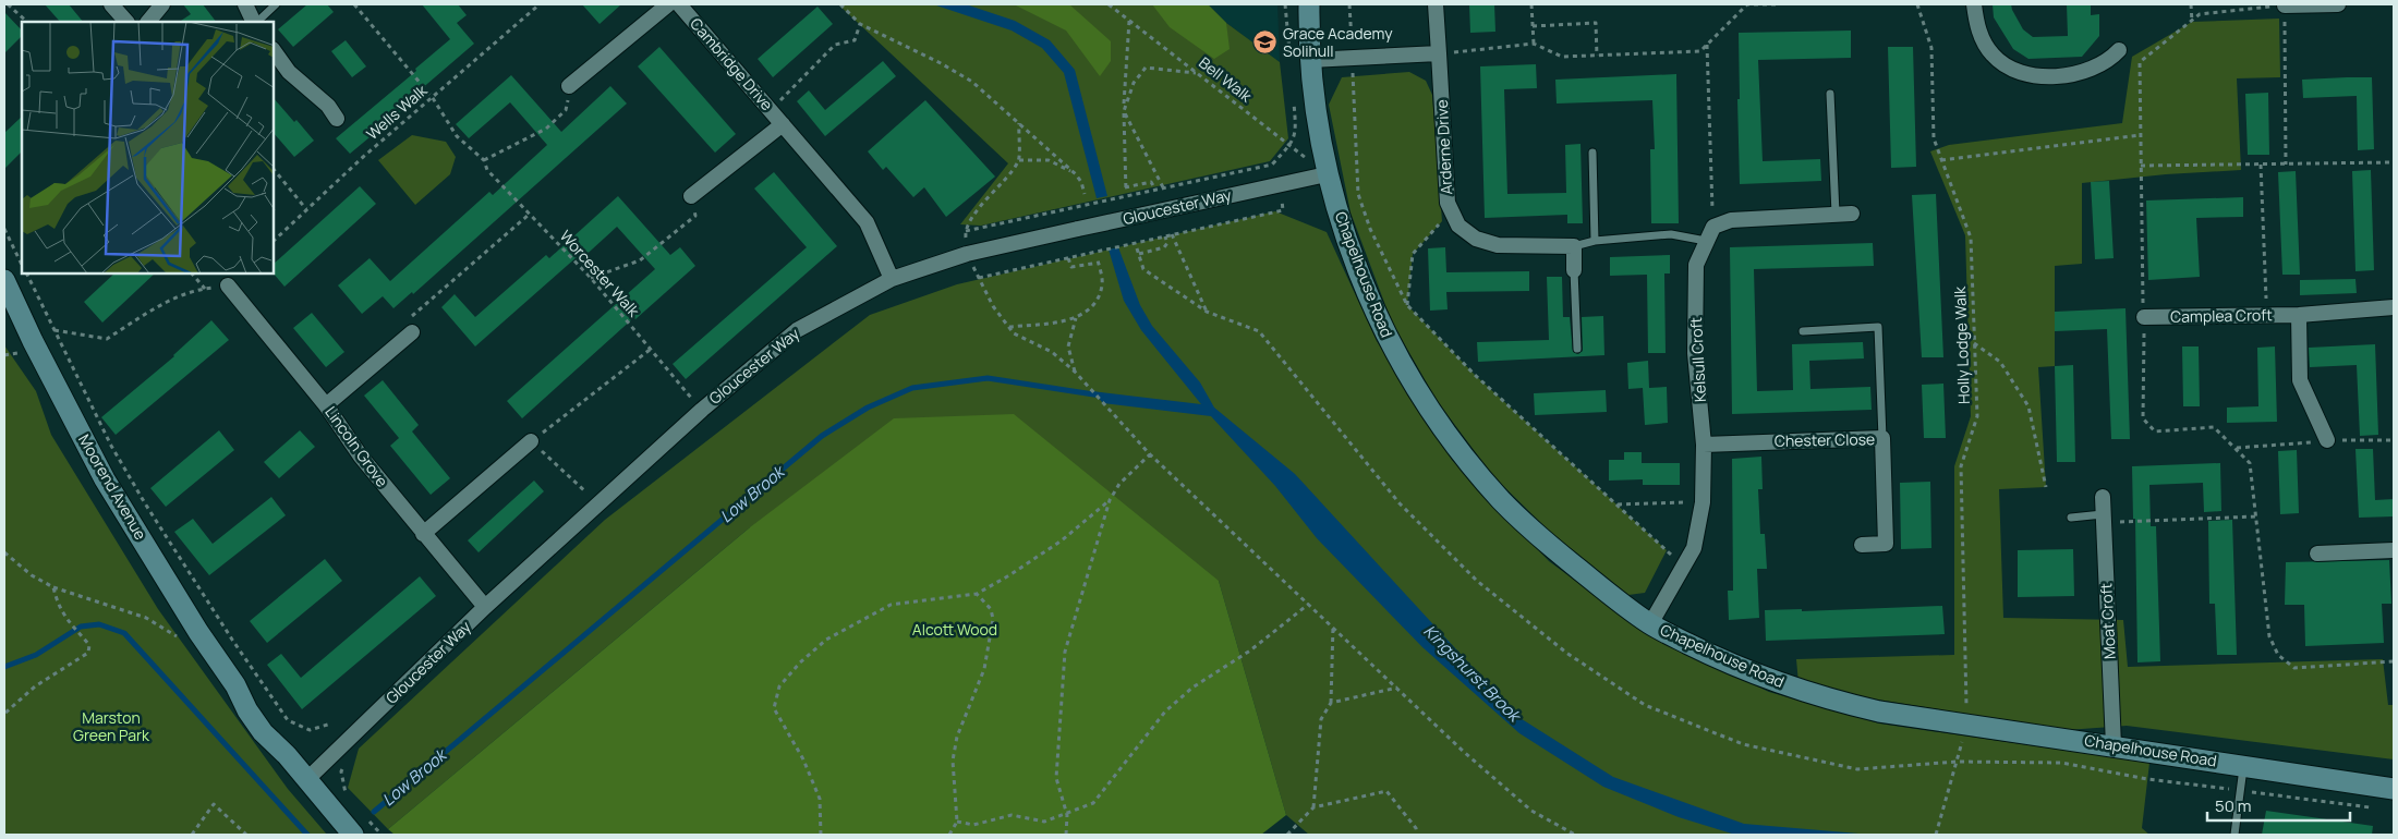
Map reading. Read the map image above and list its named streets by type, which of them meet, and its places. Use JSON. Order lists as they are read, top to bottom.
{
  "streets": {
    "street": [
      "Cambridge Drive",
      "Arderne Drive",
      "Gloucester Way",
      "Chapelhouse Road",
      "Camplea Croft",
      "Kelsull Croft",
      "Chester Close",
      "Lincoln Grove",
      "Moorend Avenue",
      "Moat Croft"
    ],
    "path": [
      "Bell Walk",
      "Wells Walk",
      "Worcester Walk",
      "Holly Lodge Walk"
    ]
  },
  "crossings": [
    ["Cambridge Drive", "Gloucester Way"],
    ["Bell Walk", "Gloucester Way"],
    ["Bell Walk", "Chapelhouse Road"],
    ["Wells Walk", "Worcester Walk"],
    ["Gloucester Way", "Worcester Walk"],
    ["Gloucester Way", "Chapelhouse Road"],
    ["Gloucester Way", "Lincoln Grove"],
    ["Gloucester Way", "Moorend Avenue"],
    ["Chapelhouse Road", "Holly Lodge Walk"],
    ["Chapelhouse Road", "Kelsull Croft"],
    ["Chapelhouse Road", "Moat Croft"],
    ["Kelsull Croft", "Chester Close"]
  ],
  "water": ["Low Brook", "Kingshurst Brook"],
  "parks": ["Alcott Wood", "Marston Green Park"],
  "places": {
    "school or university": ["Grace Academy Solihull"]
  },
  "scale_bar": "50 m"
}
